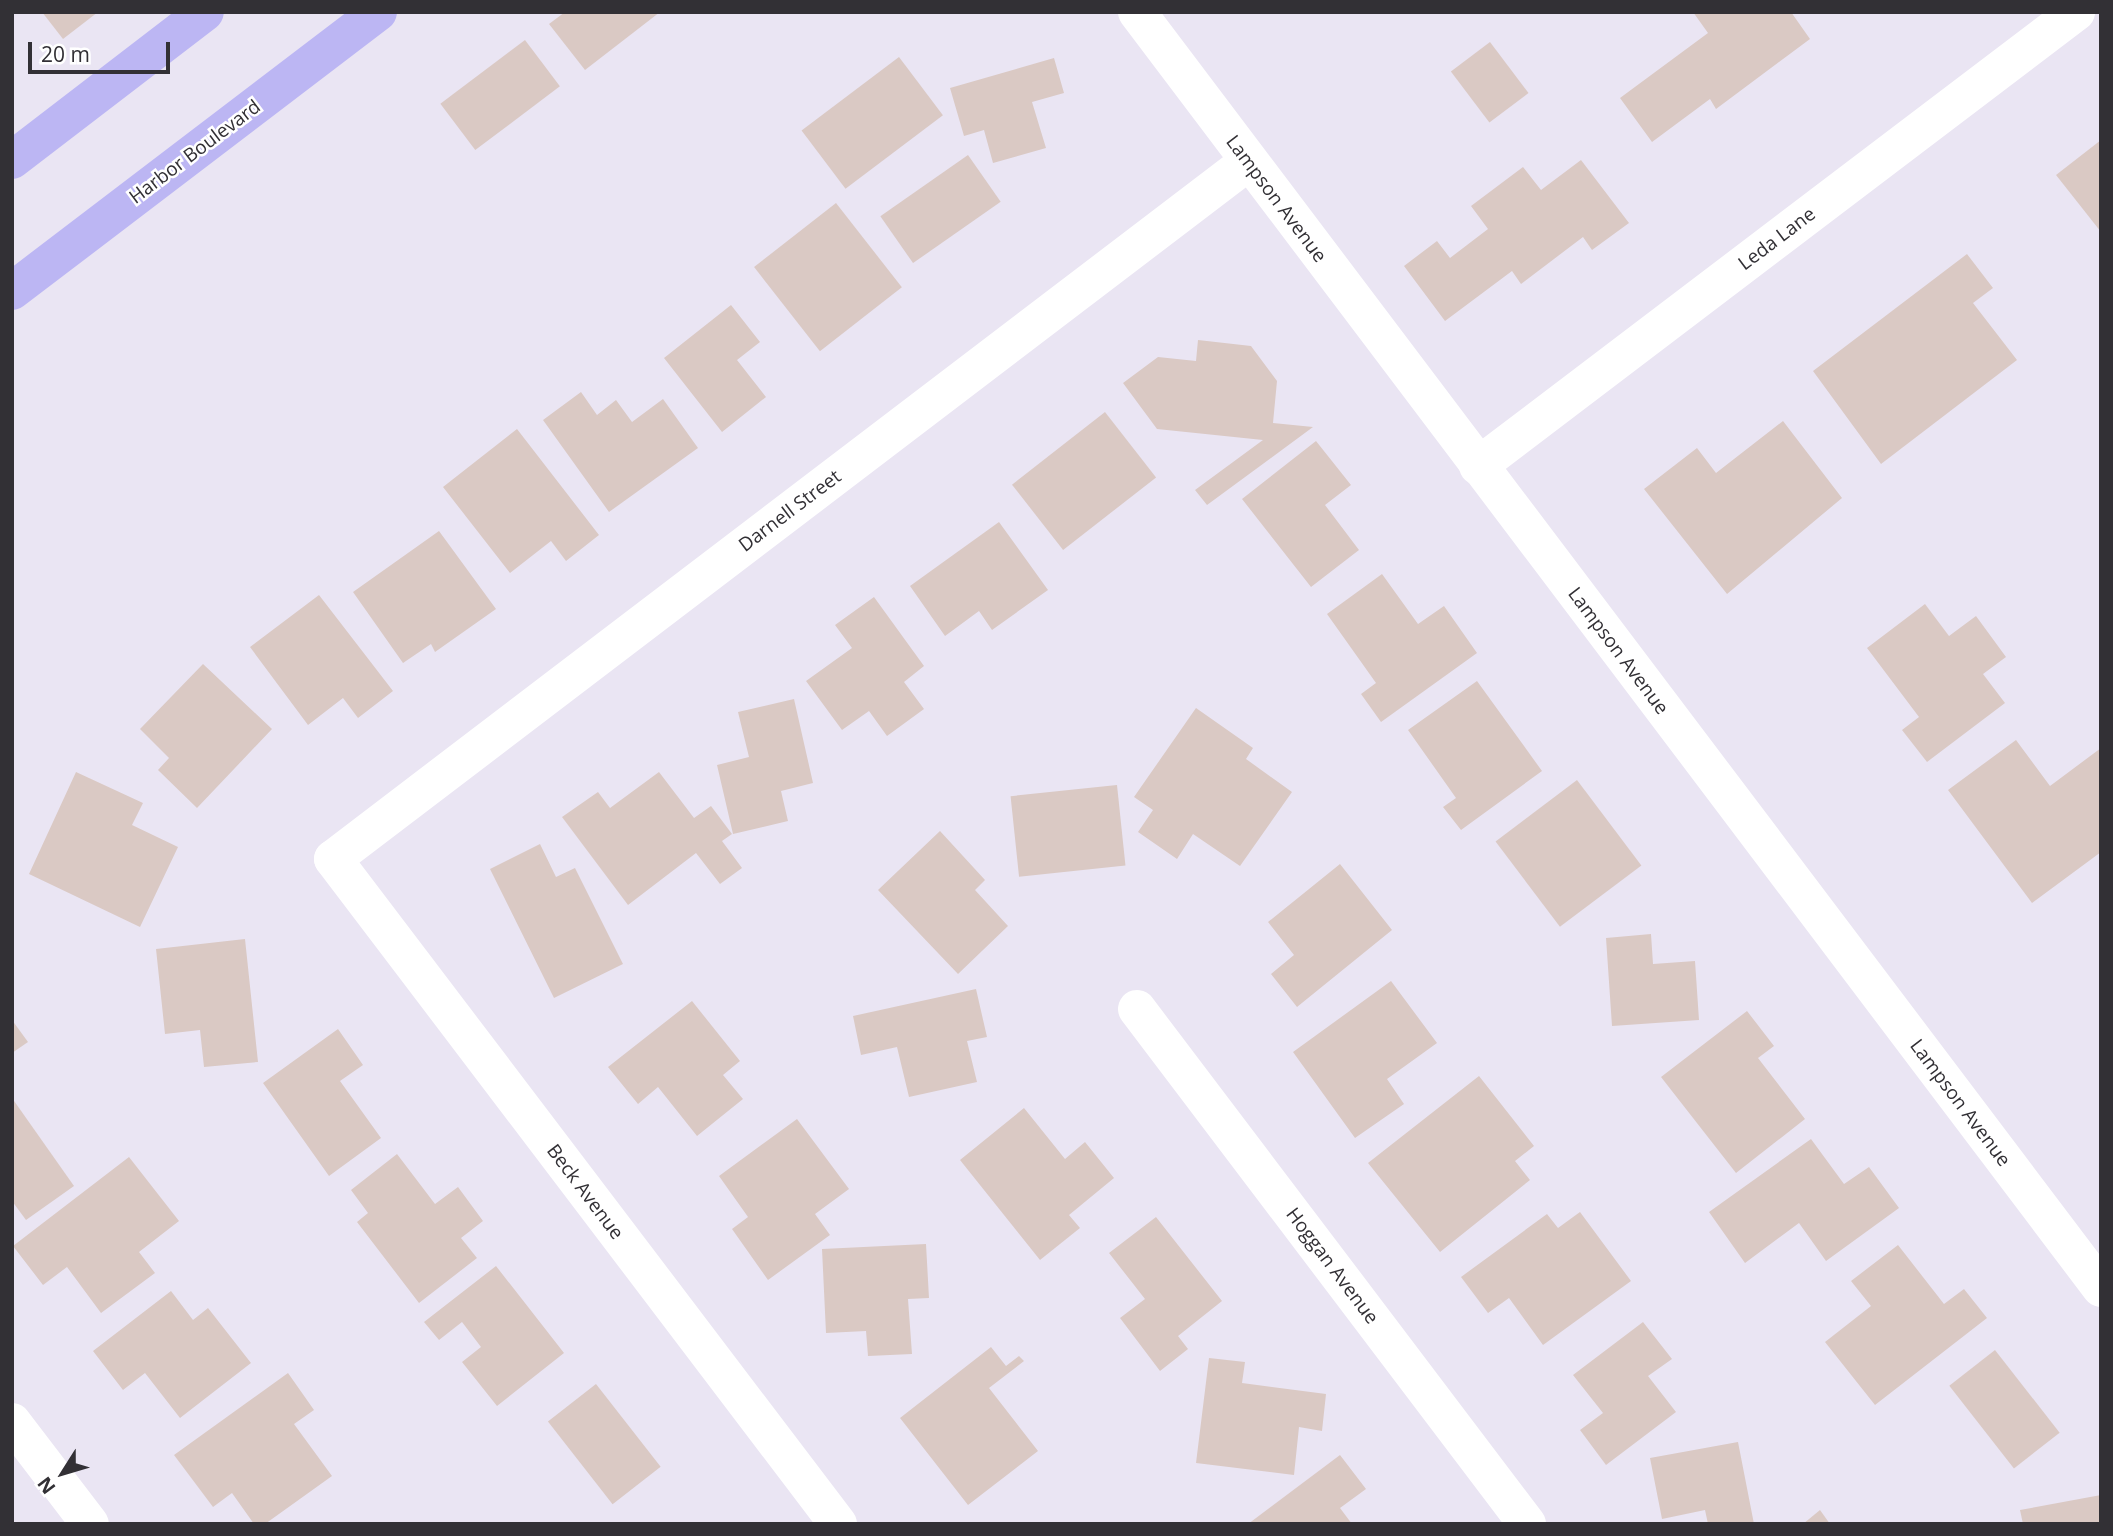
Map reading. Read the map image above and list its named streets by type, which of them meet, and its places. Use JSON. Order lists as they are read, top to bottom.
{
  "streets": {
    "main road": ["Harbor Boulevard"],
    "street": [
      "Lampson Avenue",
      "Leda Lane",
      "Darnell Street",
      "Beck Avenue",
      "Hoggan Avenue"
    ]
  },
  "crossings": [
    ["Lampson Avenue", "Leda Lane"],
    ["Lampson Avenue", "Darnell Street"],
    ["Darnell Street", "Beck Avenue"]
  ],
  "scale_bar": "20 m",
  "north": "bottom left"
}
